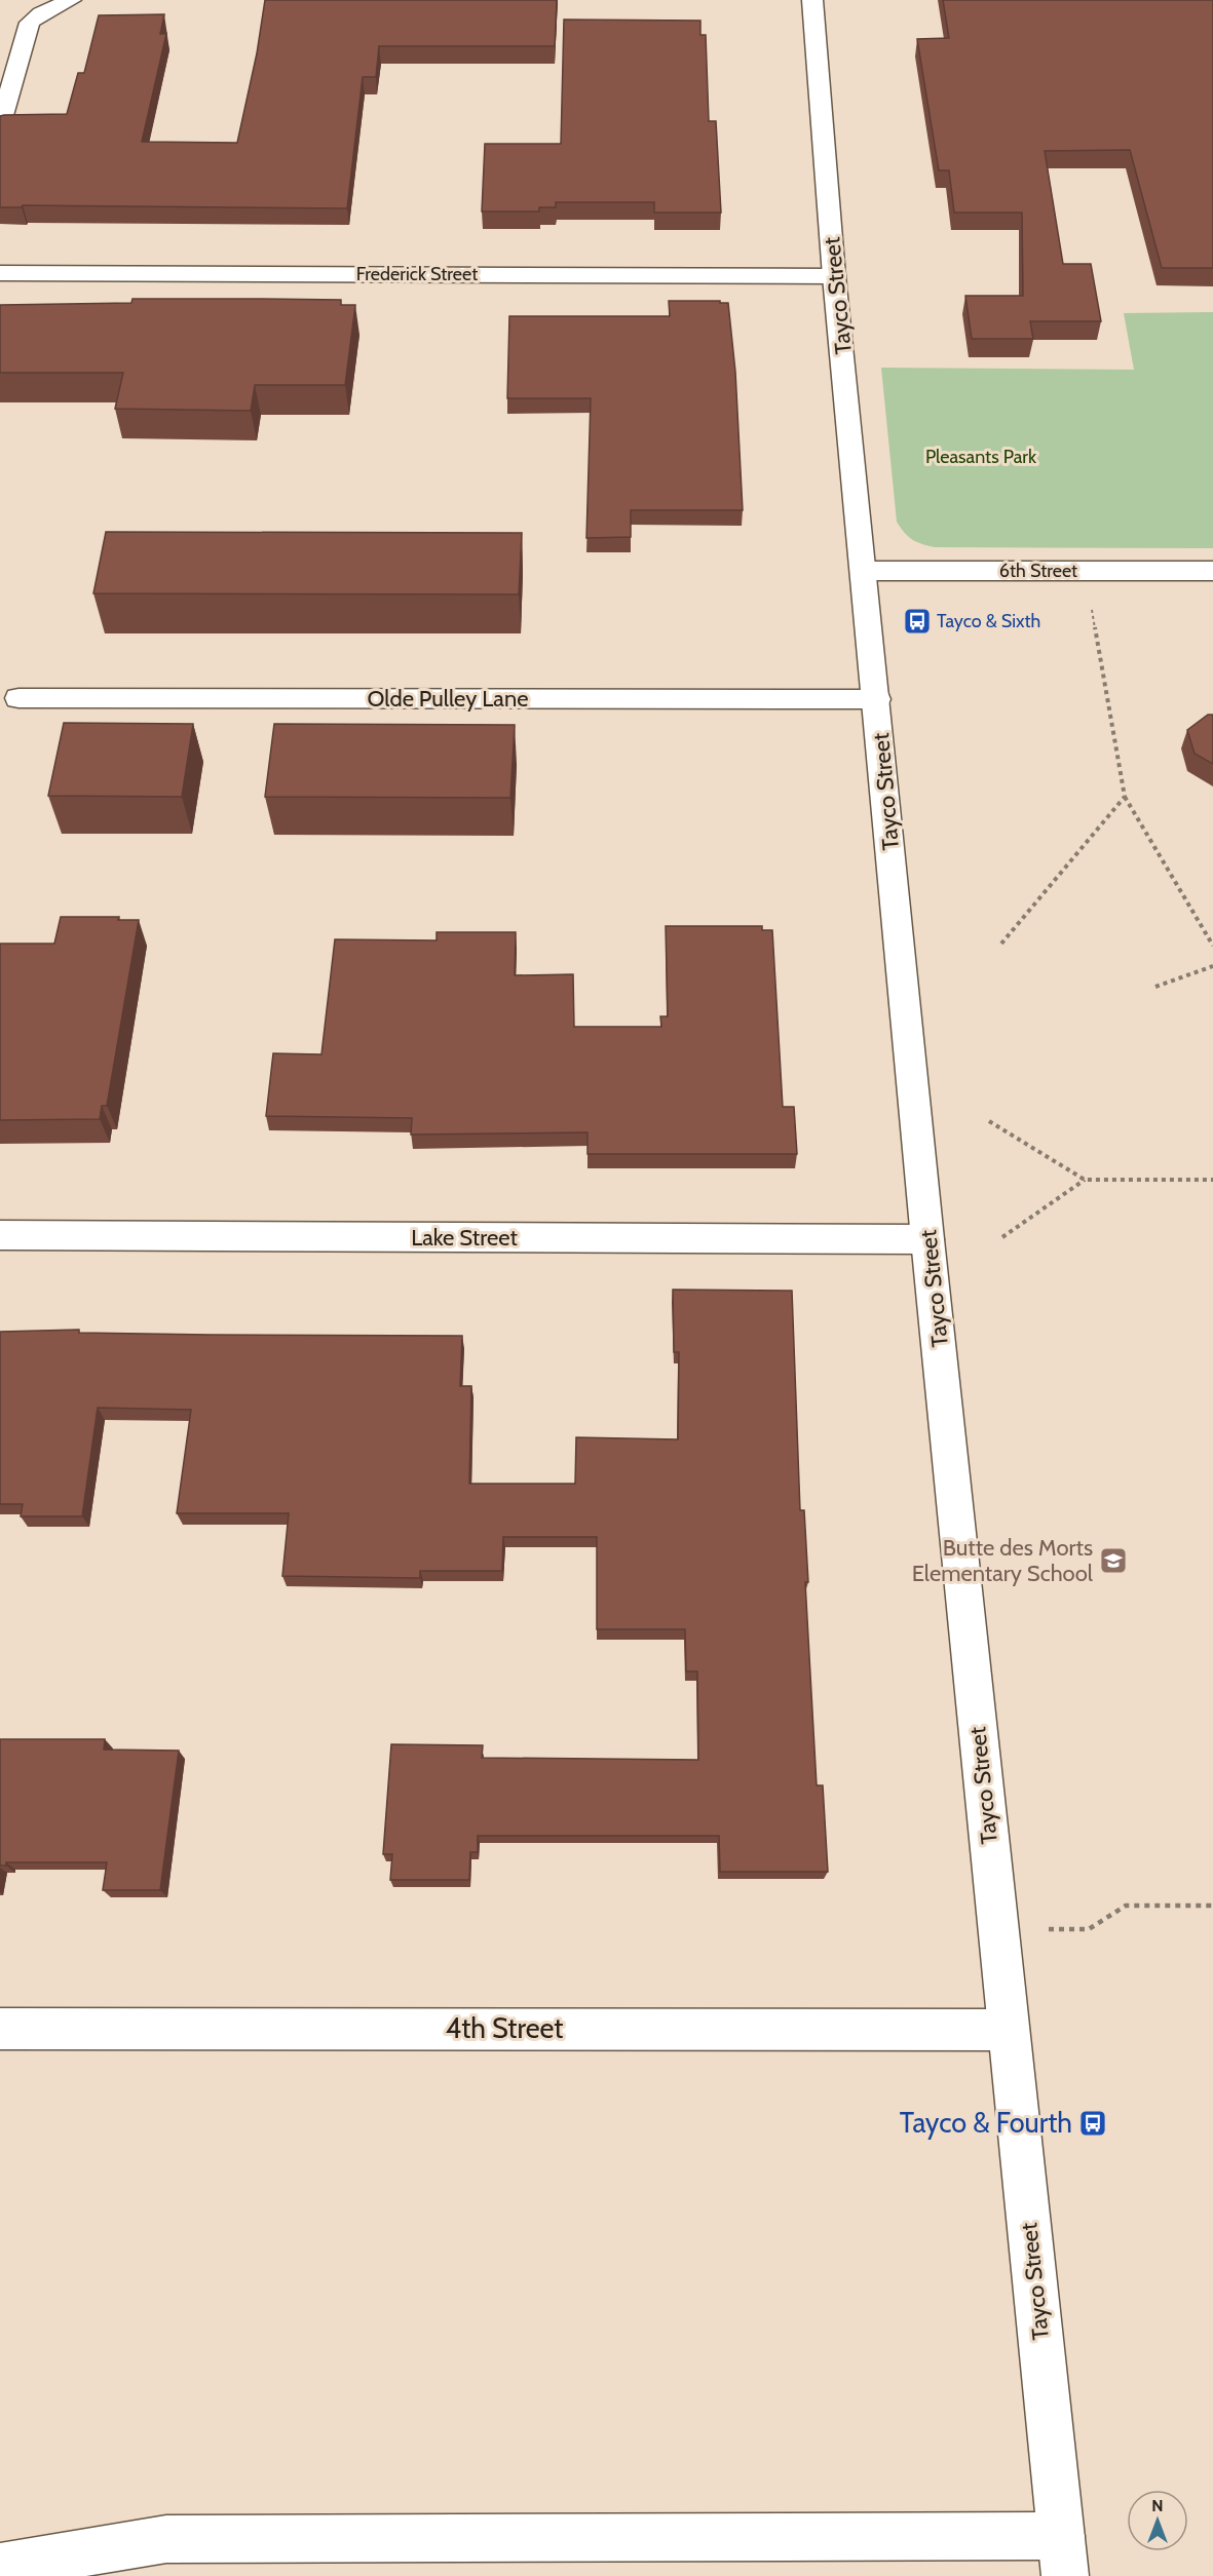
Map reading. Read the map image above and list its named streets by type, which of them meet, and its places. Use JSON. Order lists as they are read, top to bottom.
{
  "streets": {
    "street": [
      "Frederick Street",
      "Tayco Street",
      "6th Street",
      "Olde Pulley Lane",
      "Lake Street",
      "4th Street"
    ]
  },
  "crossings": [
    ["Frederick Street", "Tayco Street"],
    ["Tayco Street", "6th Street"],
    ["Tayco Street", "Olde Pulley Lane"],
    ["Tayco Street", "Lake Street"],
    ["Tayco Street", "4th Street"]
  ],
  "parks": ["Pleasants Park"],
  "places": {
    "bus stop": ["Tayco & Sixth", "Tayco & Fourth"],
    "school or university": ["Butte des Morts Elementary School"]
  },
  "north": "top"
}
